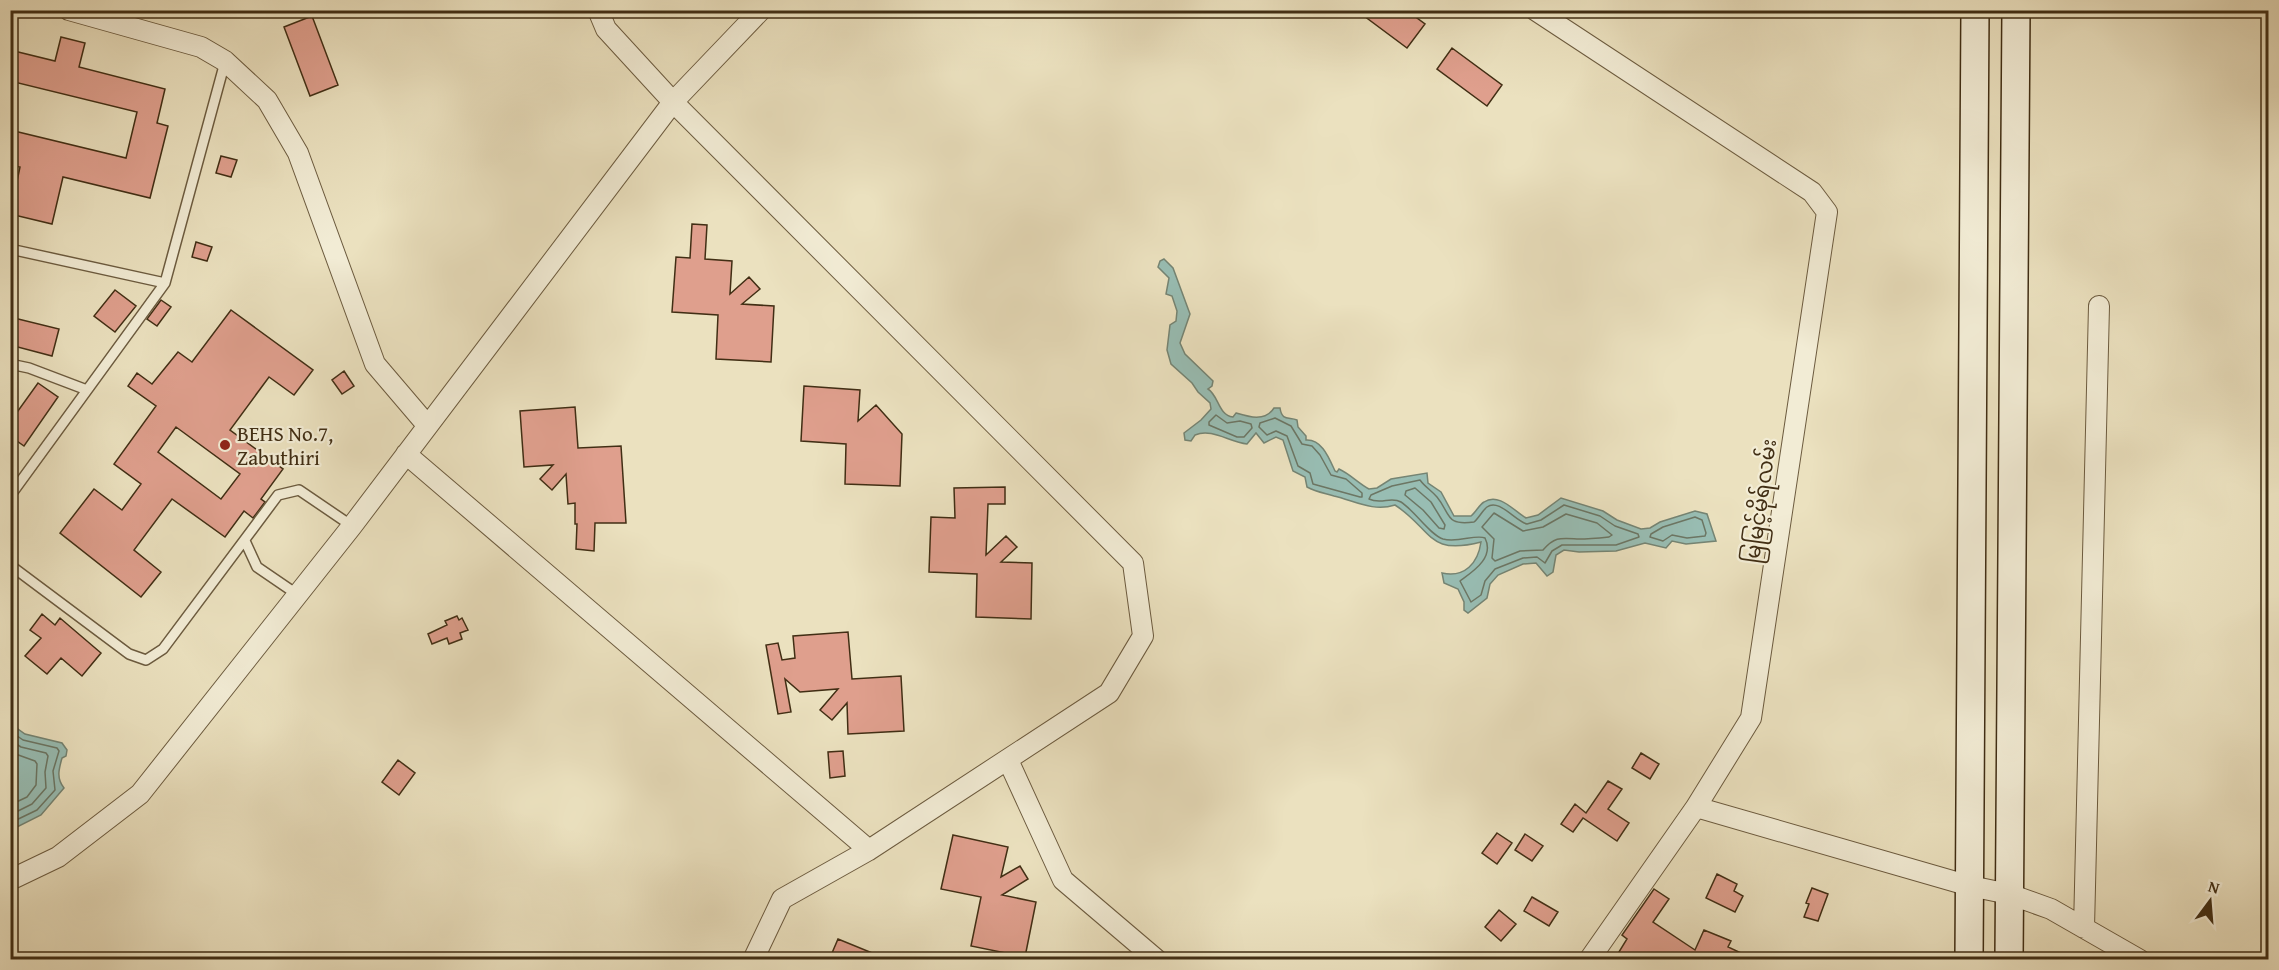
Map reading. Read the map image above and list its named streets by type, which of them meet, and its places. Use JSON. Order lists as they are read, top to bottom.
{
  "streets": {
    "street": ["မြမြင့်မိုရ်လမ်း"]
  },
  "places": ["BEHS No.7, Zabuthiri"],
  "north": "top"
}
